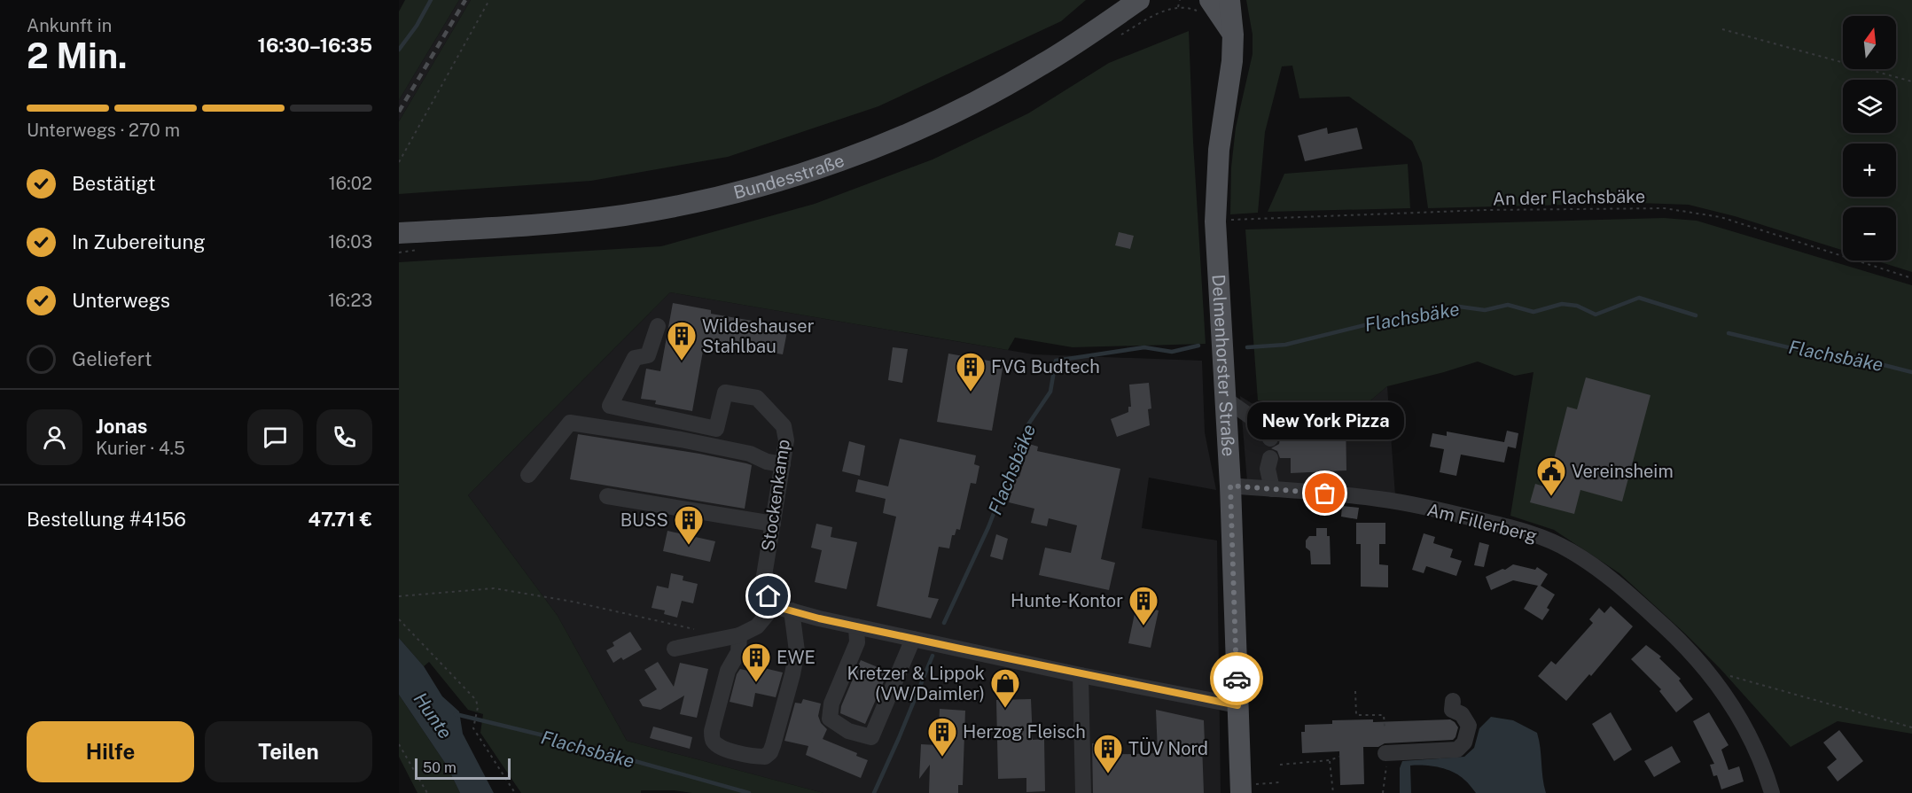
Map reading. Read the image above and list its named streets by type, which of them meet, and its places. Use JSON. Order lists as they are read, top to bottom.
{
  "streets": {
    "main road": ["Bundesstraße", "Delmenhorster Straße"],
    "street": ["Stockenkamp", "Am Fillerberg"],
    "path": ["An der Flachsbäke"]
  },
  "crossings": [
    ["An der Flachsbäke", "Delmenhorster Straße"],
    ["Delmenhorster Straße", "Am Fillerberg"]
  ],
  "water": ["Flachsbäke", "Hunte"],
  "places": {
    "building": [
      "Wildeshauser Stahlbau",
      "FVG Budtech",
      "BUSS",
      "Hunte-Kontor",
      "EWE",
      "Herzog Fleisch",
      "TÜV Nord"
    ],
    "other": ["New York Pizza"],
    "public building": ["Vereinsheim"],
    "shop": ["Kretzer & Lippok (VW/Daimler)"]
  },
  "scale_bar": "50 m",
  "north": "top",
  "page": {
    "heading": ["2 Min.", "Ankunft in", "16:30–16:35"],
    "panel": [
      "Jonas",
      "Kurier · 4.5",
      "Bestellung #4156",
      "47.71 €"
    ],
    "map_buttons": ["+", "−"],
    "bar": "Unterwegs · 270 m",
    "list": [
      ["Bestätigt", "16:02"],
      ["In Zubereitung", "16:03"],
      ["Unterwegs", "16:23"],
      "Geliefert"
    ],
    "bubble": "New York Pizza",
    "buttons": ["Hilfe", "Teilen"],
    "scale": "50 m"
  }
}
